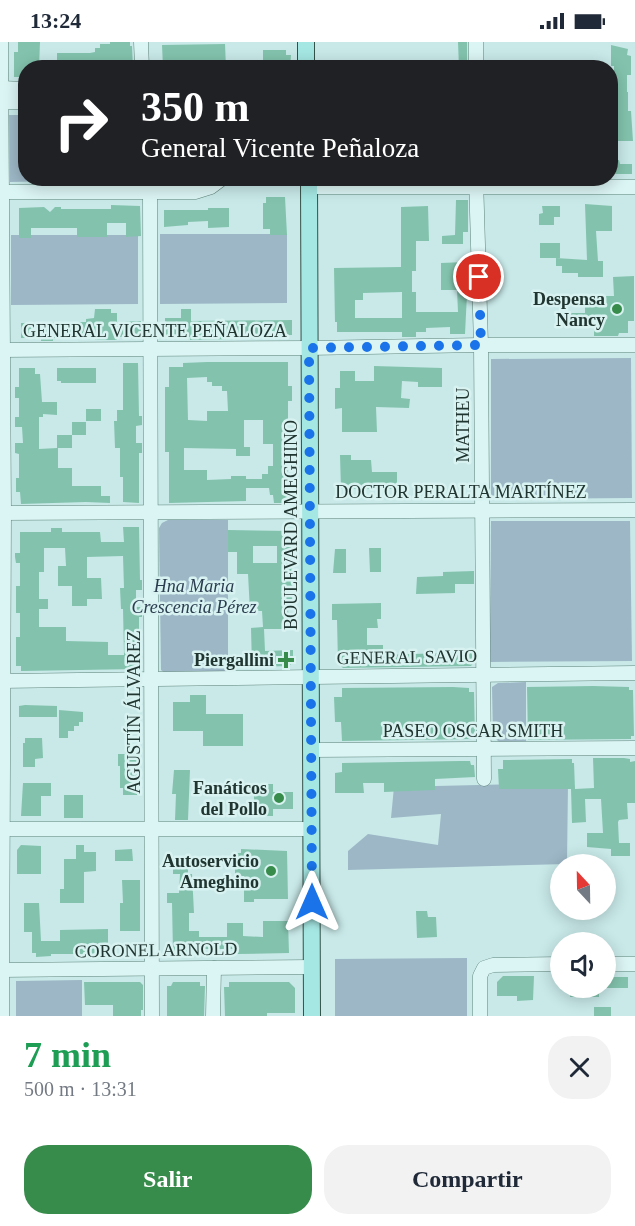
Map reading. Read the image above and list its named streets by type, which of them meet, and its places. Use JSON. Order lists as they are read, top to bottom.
{
  "streets": {
    "main road": ["BOULEVARD AMEGHINO"],
    "street": [
      "GENERAL VICENTE PEÑALOZA",
      "MATHEU",
      "DOCTOR PERALTA MARTÍNEZ",
      "GENERAL SAVIO",
      "AGUSTÍN ÁLVAREZ",
      "PASEO OSCAR SMITH",
      "CORONEL ARNOLD"
    ]
  },
  "crossings": [
    ["GENERAL VICENTE PEÑALOZA", "MATHEU"],
    ["GENERAL VICENTE PEÑALOZA", "BOULEVARD AMEGHINO"],
    ["GENERAL VICENTE PEÑALOZA", "AGUSTÍN ÁLVAREZ"],
    ["MATHEU", "DOCTOR PERALTA MARTÍNEZ"],
    ["MATHEU", "GENERAL SAVIO"],
    ["MATHEU", "PASEO OSCAR SMITH"],
    ["DOCTOR PERALTA MARTÍNEZ", "BOULEVARD AMEGHINO"],
    ["DOCTOR PERALTA MARTÍNEZ", "AGUSTÍN ÁLVAREZ"],
    ["BOULEVARD AMEGHINO", "GENERAL SAVIO"],
    ["BOULEVARD AMEGHINO", "PASEO OSCAR SMITH"],
    ["BOULEVARD AMEGHINO", "CORONEL ARNOLD"],
    ["GENERAL SAVIO", "AGUSTÍN ÁLVAREZ"],
    ["AGUSTÍN ÁLVAREZ", "CORONEL ARNOLD"]
  ],
  "parks": ["Hna Maria Crescencia Pérez"],
  "places": {
    "other": ["Despensa Nancy", "Fanáticos del Pollo", "Autoservicio Ameghino"],
    "health": ["Piergallini"]
  },
  "north": "top",
  "page": {
    "status": "13:24",
    "turn": ["350 m", "General Vicente Peñaloza"],
    "heading": ["7 min", "500 m · 13:31"],
    "buttons": ["Salir", "Compartir"]
  }
}
